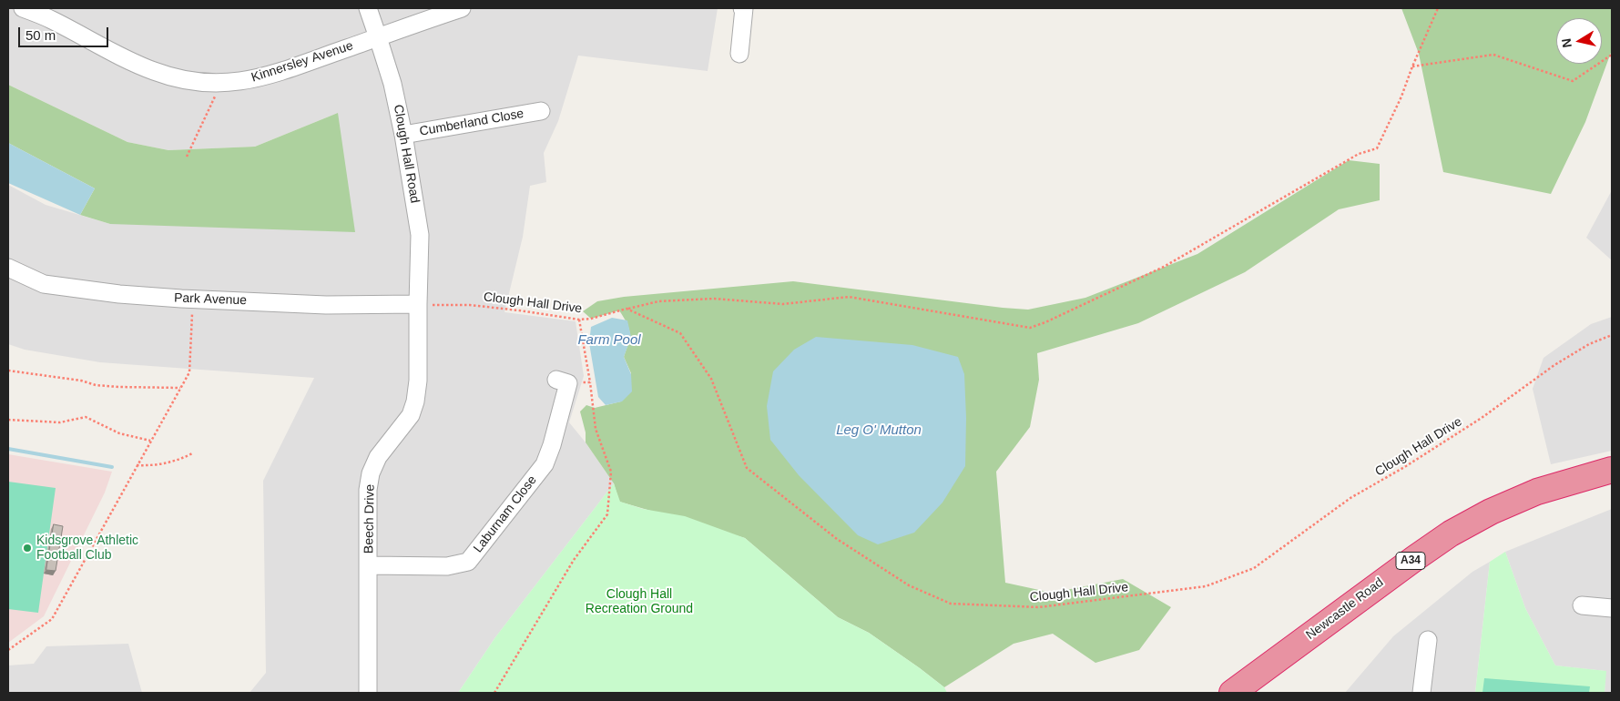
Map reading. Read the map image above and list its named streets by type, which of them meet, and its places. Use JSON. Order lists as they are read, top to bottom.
{
  "streets": {
    "highway": ["A34", "Newcastle Road"],
    "street": [
      "Kinnersley Avenue",
      "Cumberland Close",
      "Clough Hall Road",
      "Park Avenue",
      "Laburnam Close",
      "Beech Drive"
    ],
    "path": ["Clough Hall Drive"]
  },
  "crossings": [
    ["Kinnersley Avenue", "Clough Hall Road"],
    ["Cumberland Close", "Clough Hall Road"],
    ["Clough Hall Road", "Park Avenue"],
    ["Clough Hall Road", "Clough Hall Drive"],
    ["Clough Hall Road", "Beech Drive"],
    ["Park Avenue", "Clough Hall Drive"],
    ["Park Avenue", "Beech Drive"],
    ["Clough Hall Drive", "Beech Drive"],
    ["Laburnam Close", "Beech Drive"]
  ],
  "water": ["Farm Pool", "Leg O' Mutton"],
  "parks": ["Clough Hall Recreation Ground"],
  "places": ["Kidsgrove Athletic Football Club"],
  "scale_bar": "50 m",
  "north": "left"
}
